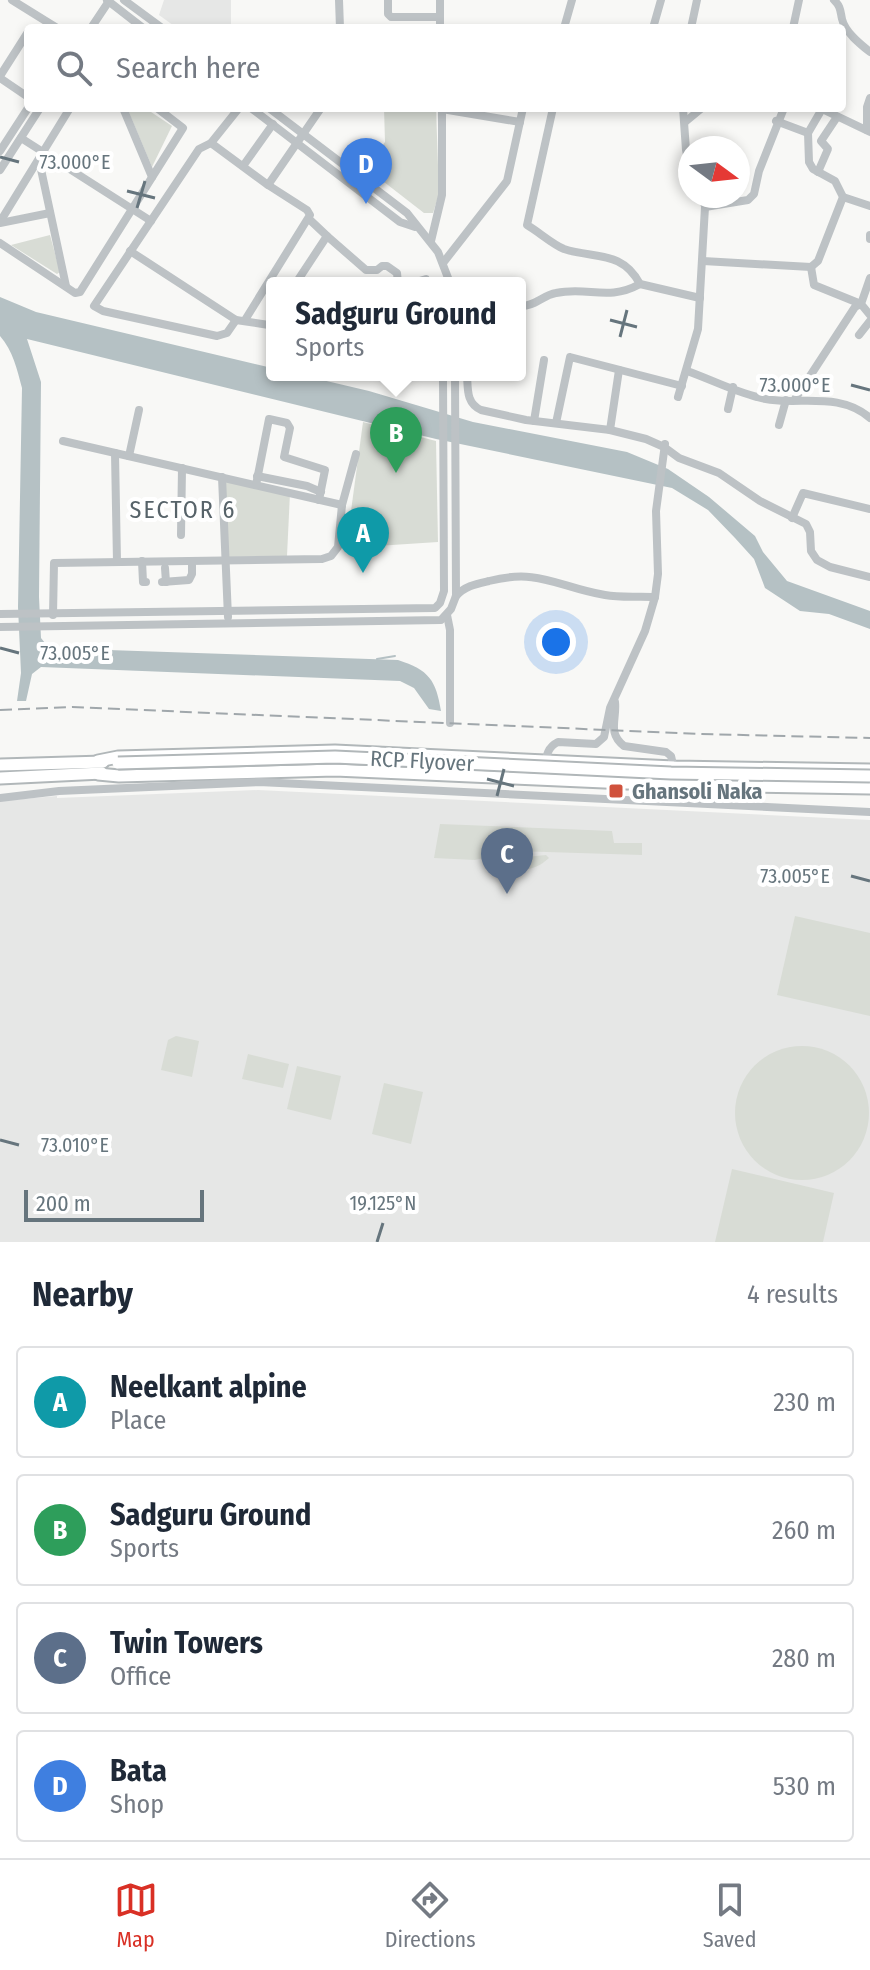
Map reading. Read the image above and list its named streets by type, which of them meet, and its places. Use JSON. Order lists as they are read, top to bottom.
{
  "streets": {
    "main road": ["RCP Flyover"]
  },
  "districts": ["SECTOR 6"],
  "places": {
    "transit": ["Ghansoli Naka"]
  },
  "scale_bar": "200 m",
  "north": "right",
  "page": {
    "search": "Search here",
    "pins": [
      "D",
      "B",
      "A",
      "C"
    ],
    "popup": ["Sadguru Ground", "Sports"],
    "scale": "200 m",
    "heading": ["Nearby", "4 results"],
    "list": [
      {
        "mark": "A",
        "name": "Neelkant alpine",
        "note": "Place",
        "value": "230 m"
      },
      {
        "mark": "B",
        "name": "Sadguru Ground",
        "note": "Sports",
        "value": "260 m"
      },
      {
        "mark": "C",
        "name": "Twin Towers",
        "note": "Office",
        "value": "280 m"
      },
      {
        "mark": "D",
        "name": "Bata",
        "note": "Shop",
        "value": "530 m"
      }
    ],
    "nav": ["Map", "Directions", "Saved"]
  },
  "coordinates": [
    "73.000°E",
    "73.005°E",
    "73.010°E",
    "19.125°N"
  ]
}
